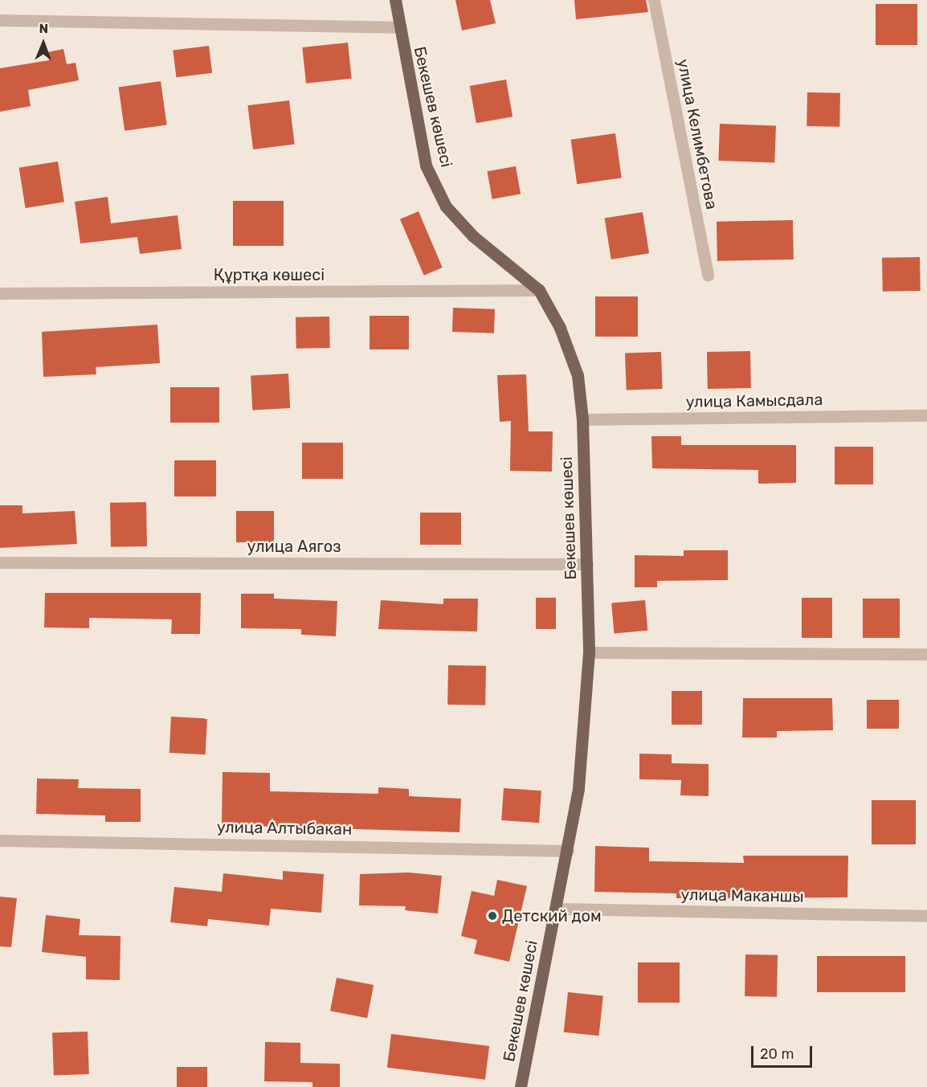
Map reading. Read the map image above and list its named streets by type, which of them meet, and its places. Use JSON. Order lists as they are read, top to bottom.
{
  "streets": {
    "main road": ["Бекешев көшесі"],
    "street": [
      "улица Келимбетова",
      "Құртқа көшесі",
      "улица Камысдала",
      "улица Аягоз",
      "улица Алтыбакан",
      "улица Маканшы"
    ]
  },
  "crossings": [
    ["Бекешев көшесі", "Құртқа көшесі"],
    ["Бекешев көшесі", "улица Камысдала"],
    ["Бекешев көшесі", "улица Аягоз"],
    ["Бекешев көшесі", "улица Алтыбакан"],
    ["Бекешев көшесі", "улица Маканшы"]
  ],
  "places": ["Детский дом"],
  "scale_bar": "20 m",
  "north": "top"
}
